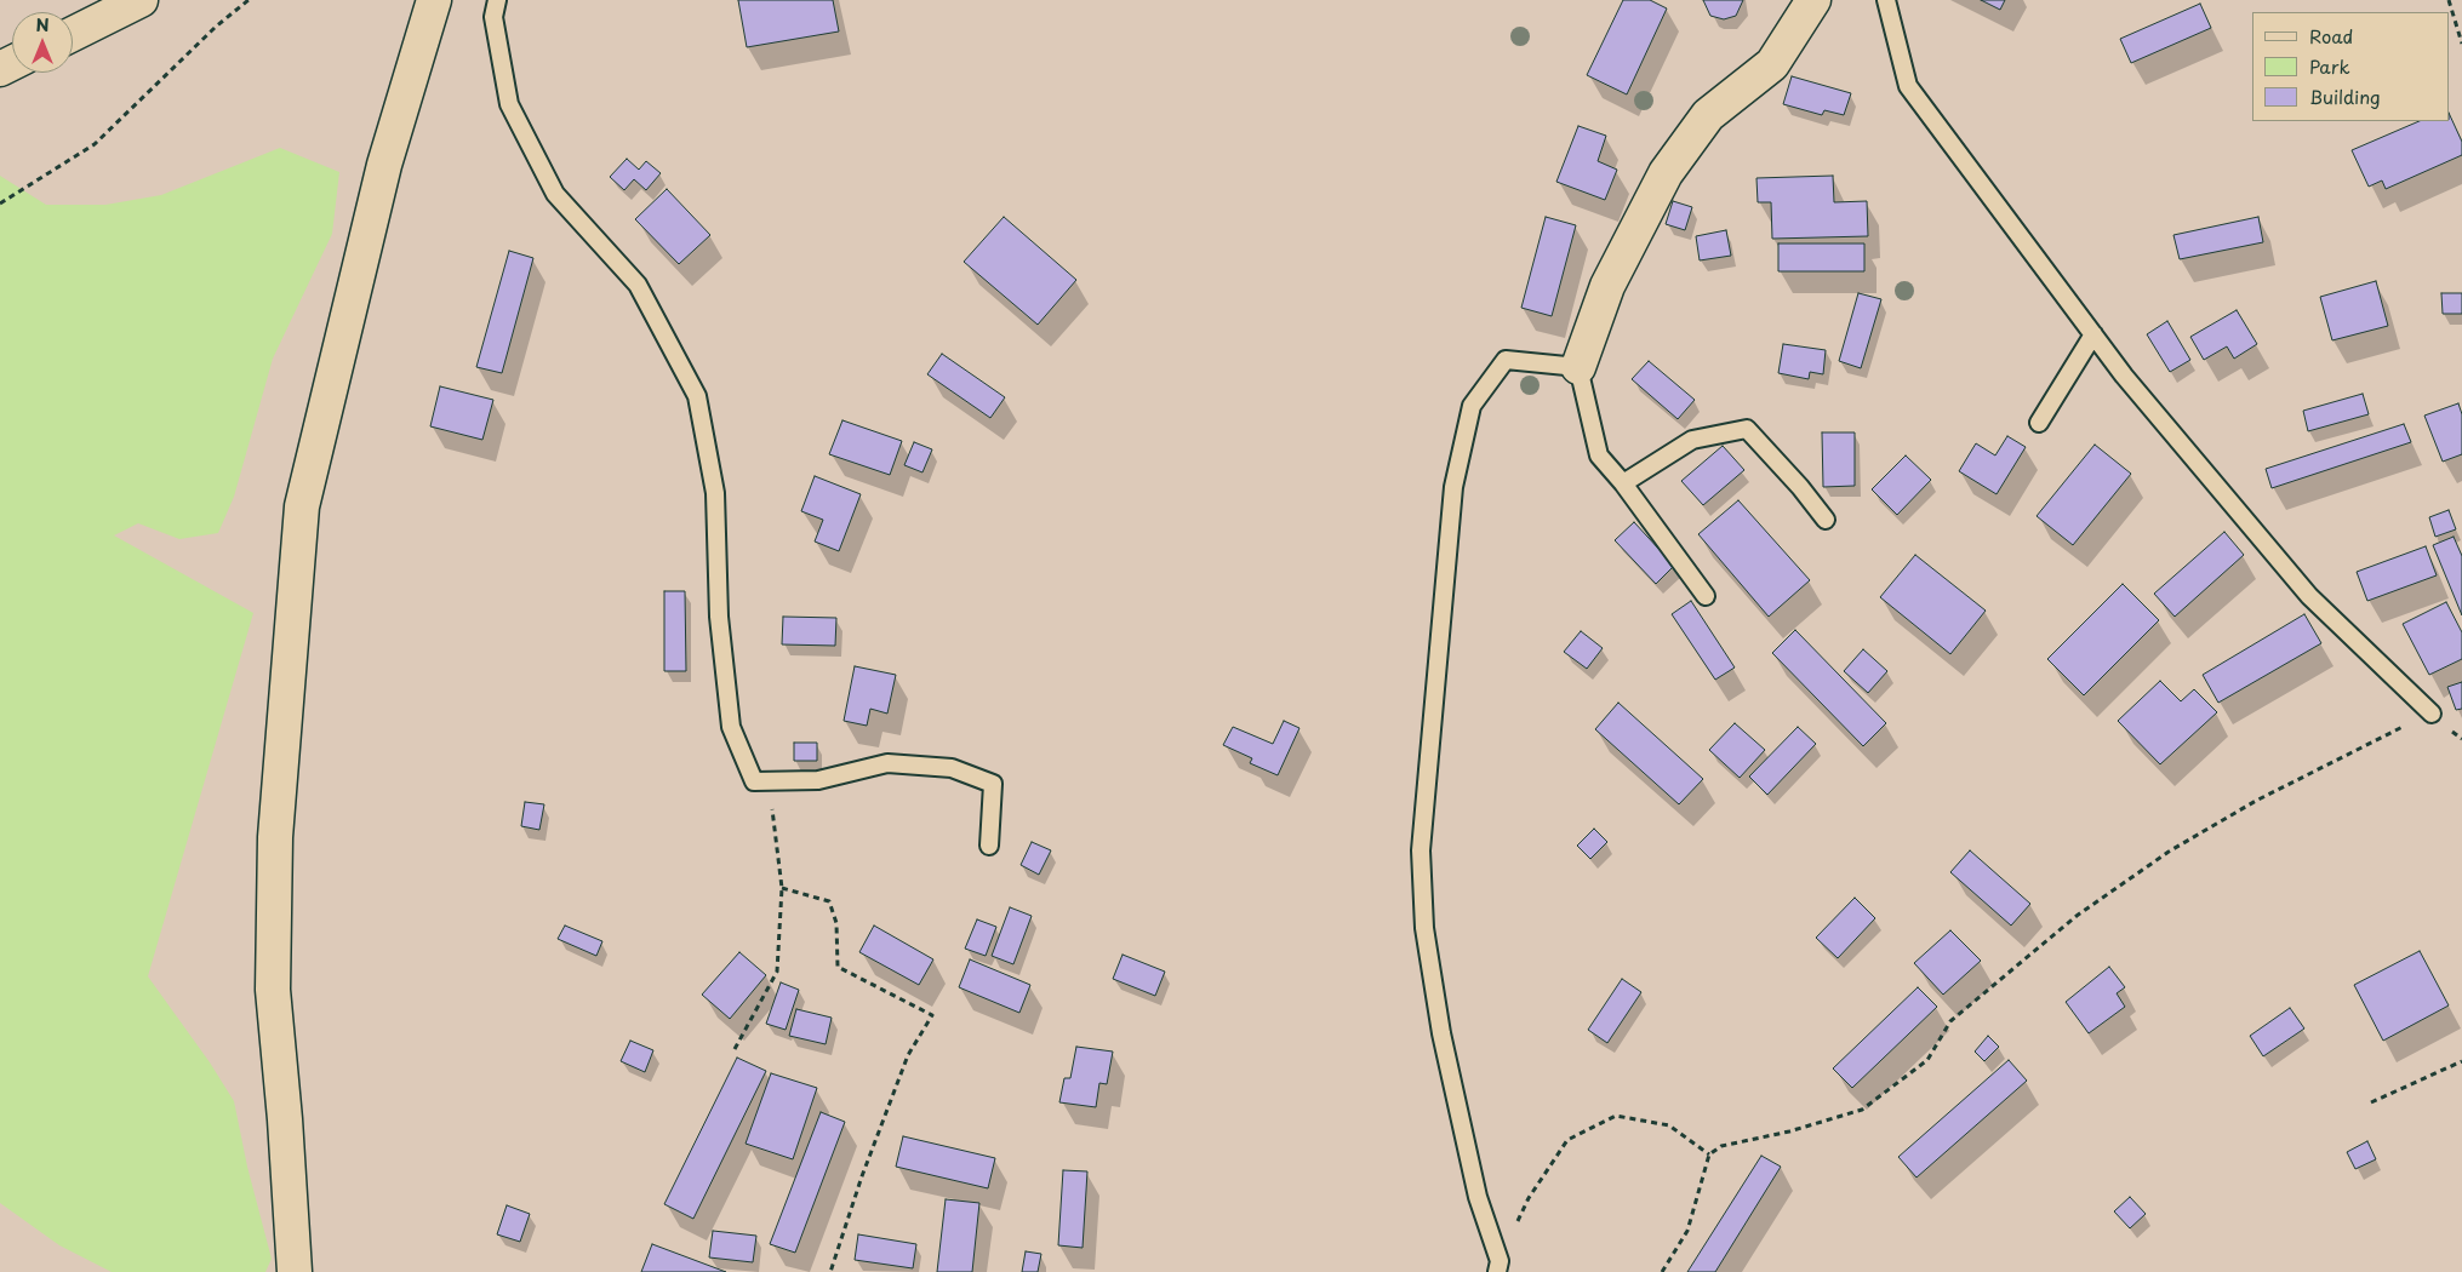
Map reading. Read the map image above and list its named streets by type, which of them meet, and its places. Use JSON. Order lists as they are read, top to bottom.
{
  "legend": ["Road", "Park", "Building"],
  "north": "top"
}
